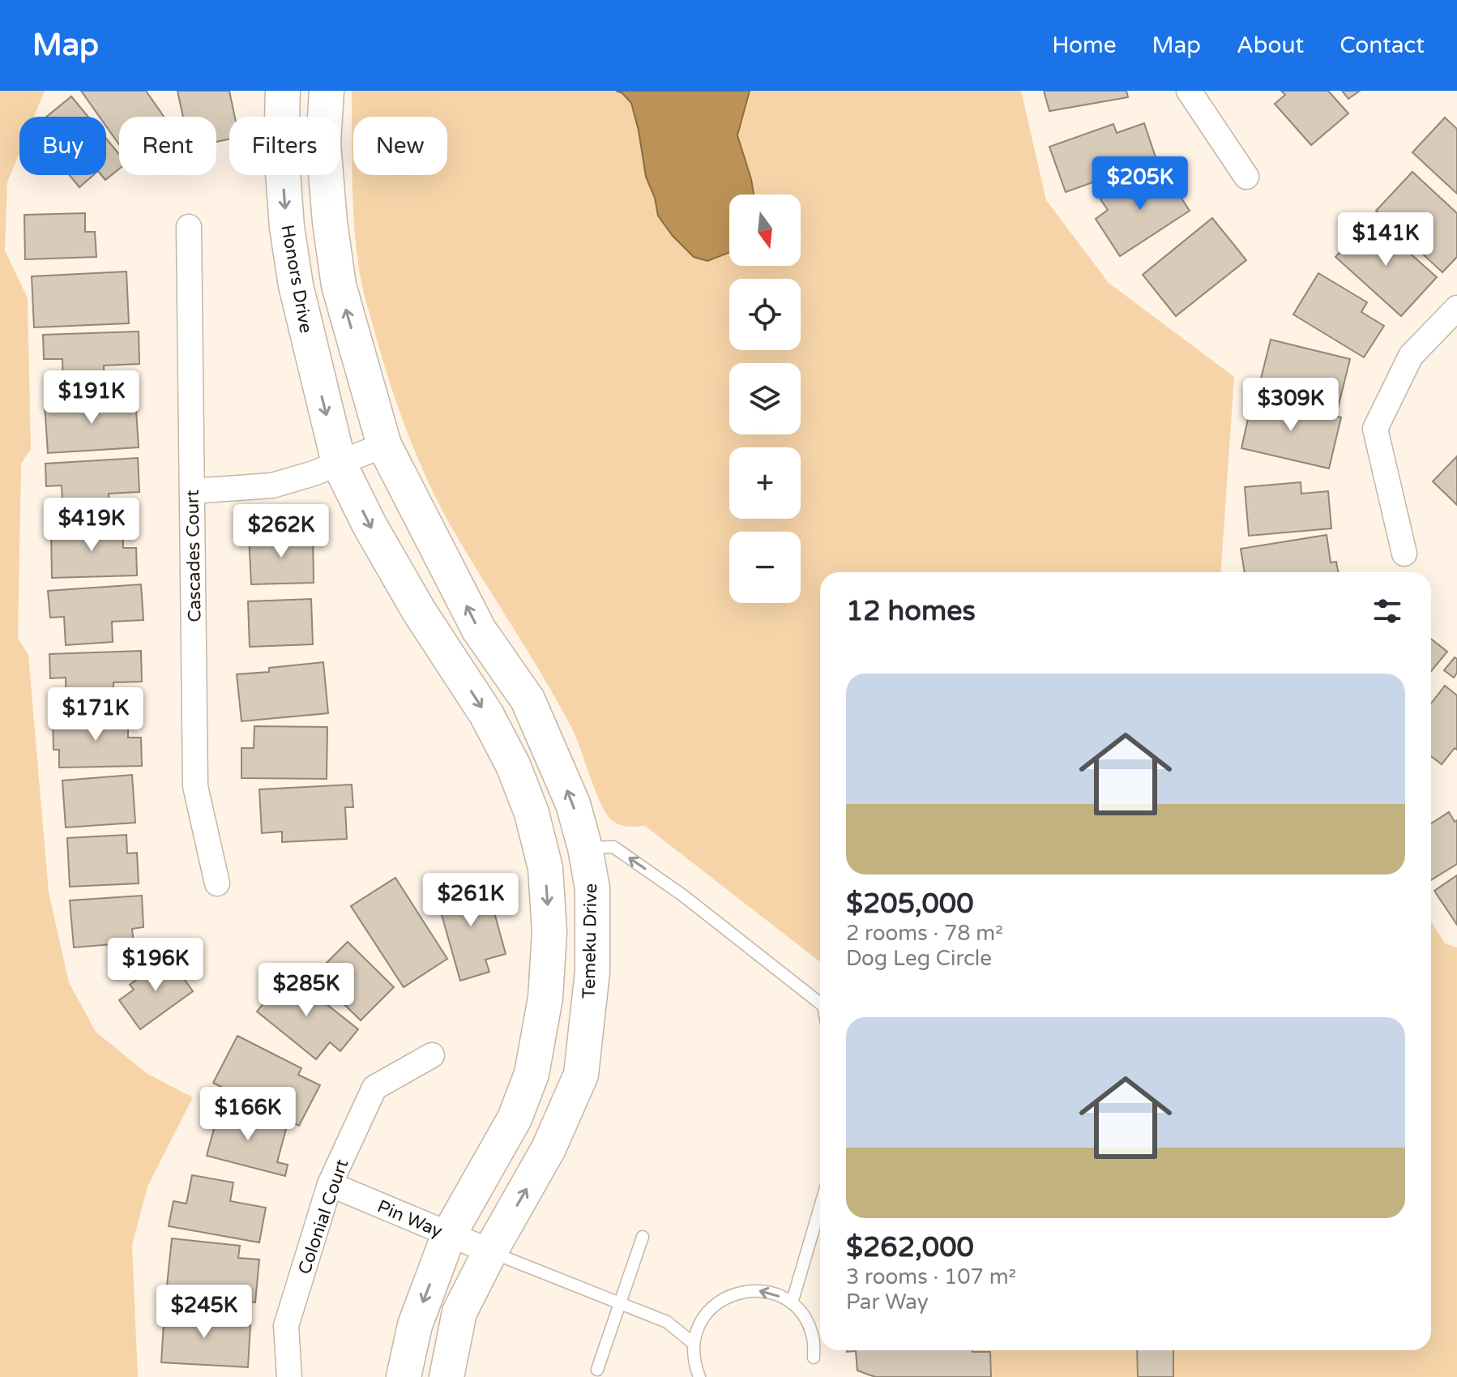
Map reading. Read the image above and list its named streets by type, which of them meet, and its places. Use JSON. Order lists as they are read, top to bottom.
{
  "streets": {
    "street": [
      "Honors Drive",
      "Cascades Court",
      "Temeku Drive",
      "Colonial Court",
      "Pin Way"
    ]
  },
  "crossings": [
    ["Temeku Drive", "Pin Way"],
    ["Colonial Court", "Pin Way"]
  ],
  "north": "bottom",
  "page": {
    "header": "Map",
    "nav": [
      "Home",
      "Map",
      "About",
      "Contact"
    ],
    "chip": [
      "Buy",
      "Rent",
      "Filters",
      "New"
    ],
    "price": [
      "$205K",
      "$141K",
      "$191K",
      "$309K",
      "$419K",
      "$262K",
      "$171K",
      "$261K",
      "$196K",
      "$285K",
      "$166K",
      "$245K"
    ],
    "map_buttons": ["+", "−"],
    "heading": "12 homes",
    "list": [
      {
        "name": "$205,000",
        "note": "2 rooms · 78 m² · Dog Leg Circle"
      },
      {
        "name": "$262,000",
        "note": "3 rooms · 107 m² · Par Way"
      }
    ]
  }
}
